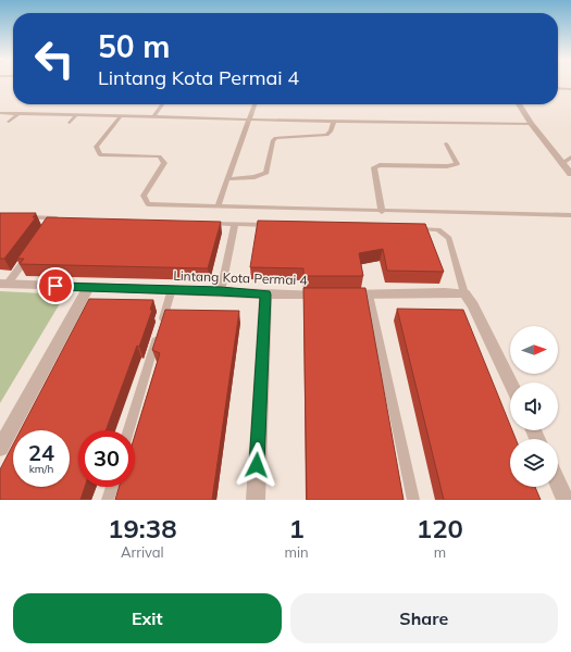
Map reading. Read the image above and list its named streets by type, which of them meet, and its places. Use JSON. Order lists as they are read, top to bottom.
{
  "streets": {
    "street": ["Lintang Kota Permai 4"]
  },
  "north": "right",
  "page": {
    "turn": ["50 m", "Lintang Kota Permai 4"],
    "speed": "24 km/h",
    "limit": "30",
    "eta": [
      "19:38",
      "Arrival",
      "1",
      "min",
      "120",
      "m"
    ],
    "buttons": ["Exit", "Share"]
  }
}
